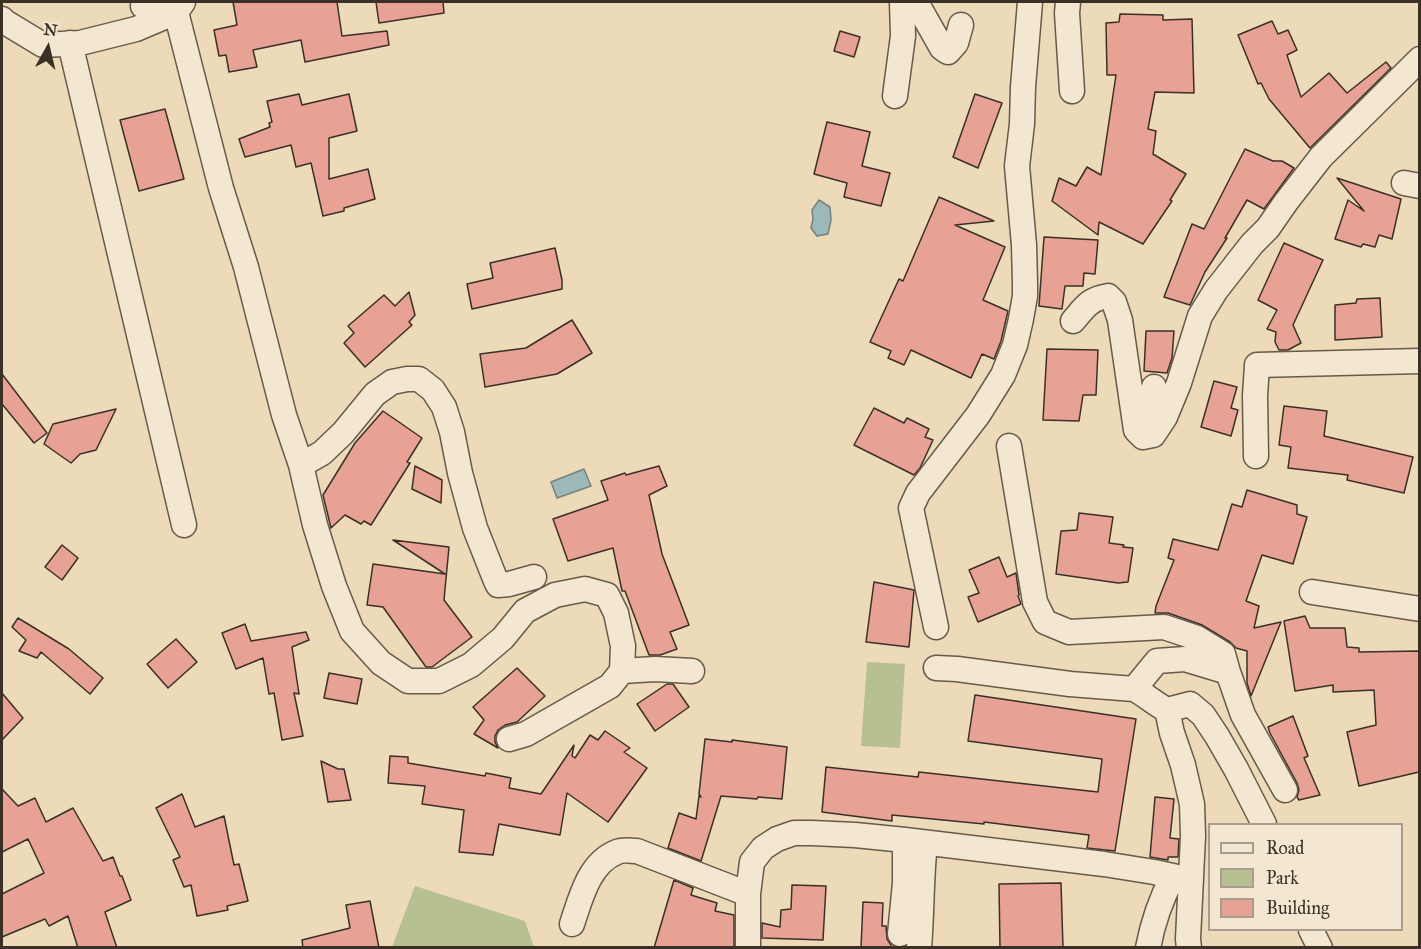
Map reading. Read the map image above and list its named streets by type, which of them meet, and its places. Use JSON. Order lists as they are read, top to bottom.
{
  "legend": ["Road", "Park", "Building"],
  "north": "top"
}
